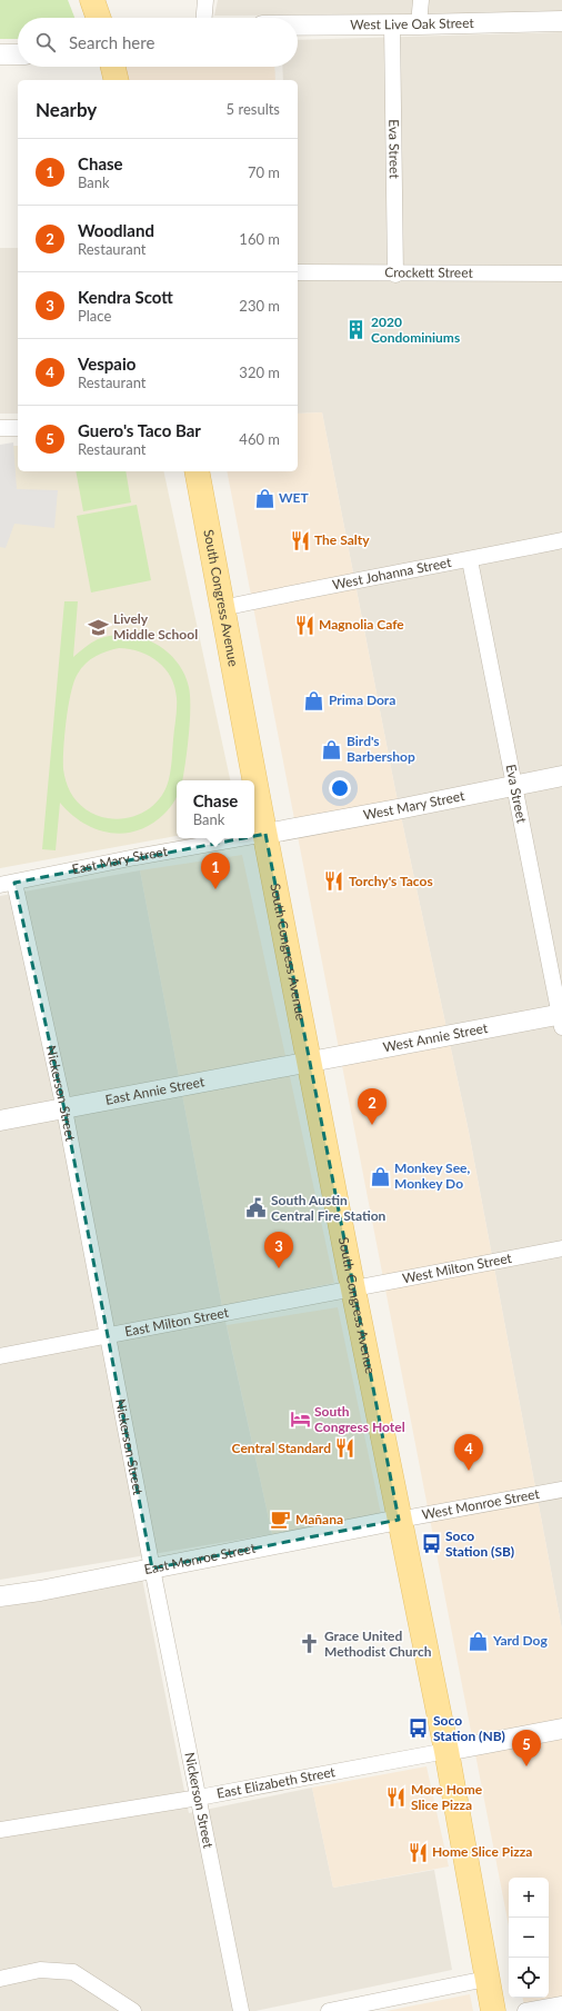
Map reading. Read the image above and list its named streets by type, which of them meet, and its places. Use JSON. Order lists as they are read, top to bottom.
{
  "streets": {
    "main road": ["South Congress Avenue"],
    "street": [
      "West Live Oak Street",
      "Eva Street",
      "Crockett Street",
      "West Johanna Street",
      "West Mary Street",
      "East Mary Street",
      "West Annie Street",
      "East Annie Street",
      "Nickerson Street",
      "West Milton Street",
      "East Milton Street",
      "West Monroe Street",
      "East Monroe Street",
      "East Elizabeth Street"
    ]
  },
  "crossings": [
    ["West Live Oak Street", "Eva Street"],
    ["Eva Street", "Crockett Street"],
    ["Eva Street", "West Johanna Street"],
    ["Eva Street", "West Mary Street"],
    ["Eva Street", "West Annie Street"],
    ["West Johanna Street", "South Congress Avenue"],
    ["South Congress Avenue", "West Mary Street"],
    ["South Congress Avenue", "East Mary Street"],
    ["South Congress Avenue", "West Annie Street"],
    ["South Congress Avenue", "East Annie Street"],
    ["South Congress Avenue", "West Milton Street"],
    ["South Congress Avenue", "East Milton Street"],
    ["South Congress Avenue", "West Monroe Street"],
    ["South Congress Avenue", "East Monroe Street"],
    ["South Congress Avenue", "East Elizabeth Street"],
    ["West Mary Street", "East Mary Street"],
    ["East Mary Street", "Nickerson Street"],
    ["West Annie Street", "East Annie Street"],
    ["East Annie Street", "Nickerson Street"],
    ["Nickerson Street", "East Milton Street"],
    ["Nickerson Street", "East Monroe Street"],
    ["Nickerson Street", "East Elizabeth Street"],
    ["West Milton Street", "East Milton Street"],
    ["West Monroe Street", "East Monroe Street"]
  ],
  "places": {
    "building": ["2020 Condominiums"],
    "shop": [
      "WET",
      "Prima Dora",
      "Bird's Barbershop",
      "Monkey See, Monkey Do",
      "Yard Dog"
    ],
    "restaurant": [
      "The Salty",
      "Magnolia Cafe",
      "Torchy's Tacos",
      "Central Standard",
      "More Home Slice Pizza",
      "Home Slice Pizza"
    ],
    "school or university": ["Lively Middle School"],
    "public building": ["South Austin Central Fire Station"],
    "hotel": ["South Congress Hotel"],
    "cafe": ["Mañana"],
    "bus stop": ["Soco Station (SB)", "Soco Station (NB)"],
    "church": ["Grace United Methodist Church"]
  },
  "page": {
    "search": "Search here",
    "heading": ["Nearby", "5 results"],
    "list": [
      {
        "mark": "1",
        "name": "Chase",
        "note": "Bank",
        "value": "70 m"
      },
      {
        "mark": "2",
        "name": "Woodland",
        "note": "Restaurant",
        "value": "160 m"
      },
      {
        "mark": "3",
        "name": "Kendra Scott",
        "note": "Place",
        "value": "230 m"
      },
      {
        "mark": "4",
        "name": "Vespaio",
        "note": "Restaurant",
        "value": "320 m"
      },
      {
        "mark": "5",
        "name": "Guero's Taco Bar",
        "note": "Restaurant",
        "value": "460 m"
      }
    ],
    "popup": ["Chase", "Bank"],
    "pins": [
      "1",
      "2",
      "3",
      "4",
      "5"
    ],
    "map_buttons": ["+", "−"]
  }
}
